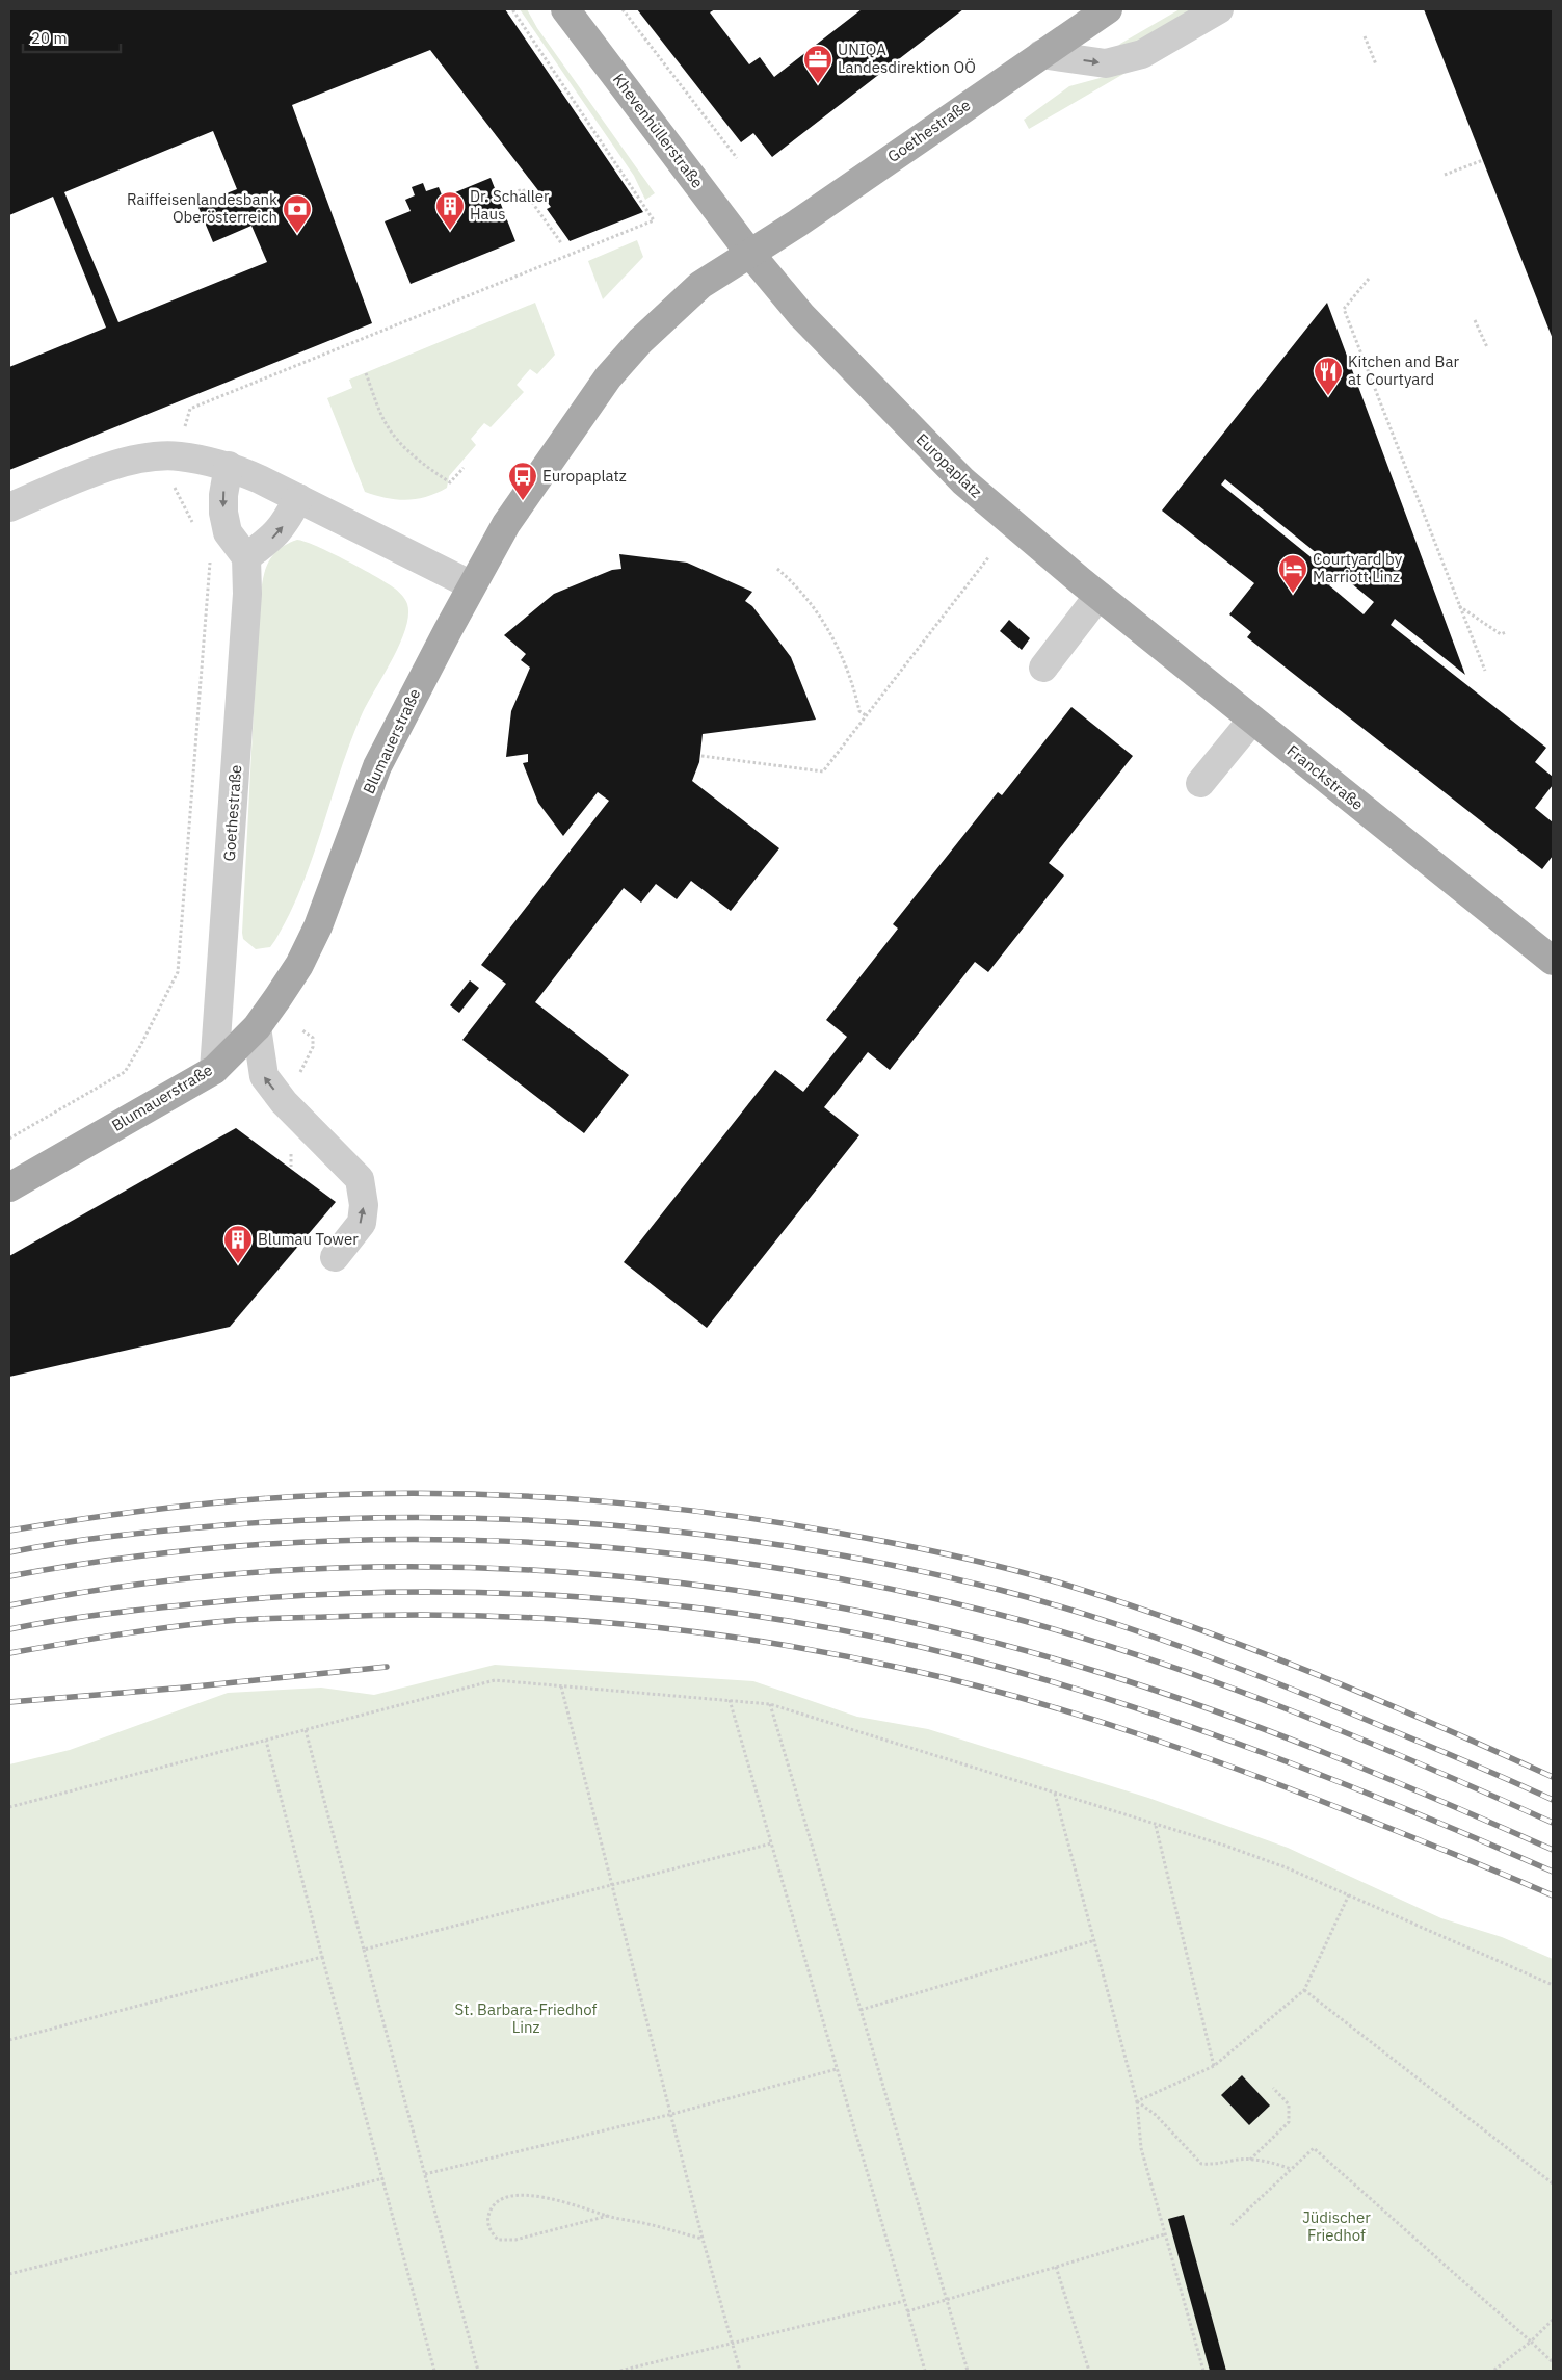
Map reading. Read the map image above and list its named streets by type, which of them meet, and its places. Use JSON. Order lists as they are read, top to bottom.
{
  "streets": {
    "main road": [
      "Khevenhüllerstraße",
      "Goethestraße",
      "Europaplatz",
      "Blumauerstraße",
      "Franckstraße"
    ]
  },
  "crossings": [
    ["Khevenhüllerstraße", "Goethestraße"],
    ["Khevenhüllerstraße", "Europaplatz"],
    ["Khevenhüllerstraße", "Blumauerstraße"],
    ["Goethestraße", "Europaplatz"],
    ["Goethestraße", "Blumauerstraße"],
    ["Europaplatz", "Blumauerstraße"],
    ["Europaplatz", "Franckstraße"]
  ],
  "parks": ["St. Barbara-Friedhof Linz", "Jüdischer Friedhof"],
  "places": {
    "office": ["UNIQA Landesdirektion OÖ"],
    "building": ["Dr. Schaller Haus", "Blumau Tower"],
    "bank": ["Raiffeisenlandesbank Oberösterreich"],
    "restaurant": ["Kitchen and Bar at Courtyard"],
    "bus stop": ["Europaplatz"],
    "hotel": ["Courtyard by Marriott Linz"]
  },
  "scale_bar": "20 m"
}
